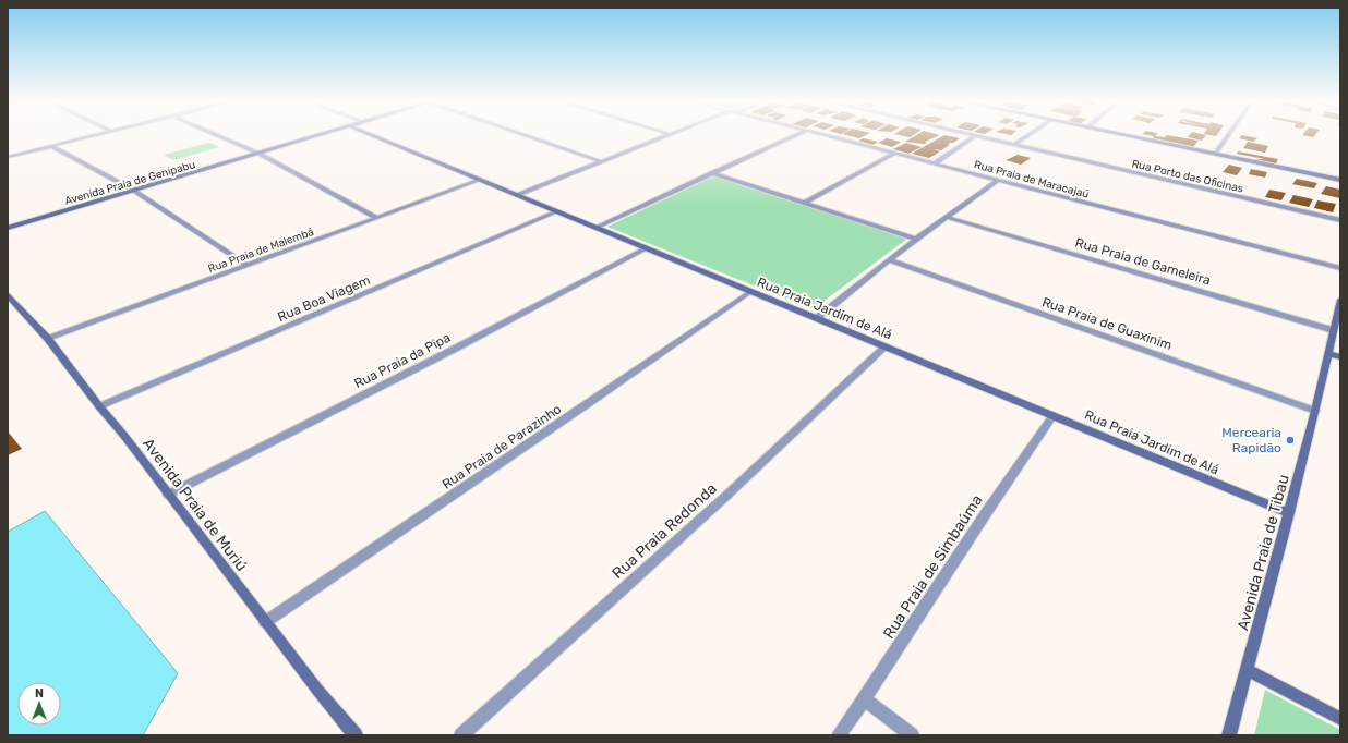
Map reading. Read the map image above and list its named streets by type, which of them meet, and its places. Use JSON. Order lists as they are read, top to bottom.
{
  "streets": {
    "main road": [
      "Avenida Praia de Genipabu",
      "Rua Praia Jardim de Alá",
      "Avenida Praia de Muriú",
      "Avenida Praia de Tibau"
    ],
    "street": [
      "Rua Porto das Oficinas",
      "Rua Praia de Maracajaú",
      "Rua Praia de Malembá",
      "Rua Praia de Gameleira",
      "Rua Boa Viagem",
      "Rua Praia de Guaxinim",
      "Rua Praia da Pipa",
      "Rua Praia de Parazinho",
      "Rua Praia Redonda",
      "Rua Praia de Simbaúma"
    ]
  },
  "crossings": [
    ["Rua Praia de Malembá", "Rua Praia Jardim de Alá"],
    ["Rua Praia de Malembá", "Avenida Praia de Muriú"],
    ["Rua Praia de Gameleira", "Avenida Praia de Tibau"],
    ["Rua Boa Viagem", "Rua Praia Jardim de Alá"],
    ["Rua Boa Viagem", "Avenida Praia de Muriú"],
    ["Rua Praia Jardim de Alá", "Rua Praia da Pipa"],
    ["Rua Praia Jardim de Alá", "Rua Praia de Parazinho"],
    ["Rua Praia Jardim de Alá", "Rua Praia Redonda"],
    ["Rua Praia Jardim de Alá", "Avenida Praia de Tibau"],
    ["Rua Praia Jardim de Alá", "Rua Praia de Simbaúma"],
    ["Rua Praia de Guaxinim", "Avenida Praia de Tibau"],
    ["Rua Praia da Pipa", "Avenida Praia de Muriú"],
    ["Rua Praia de Parazinho", "Avenida Praia de Muriú"]
  ],
  "places": ["Mercearia Rapidão"],
  "north": "top"
}
